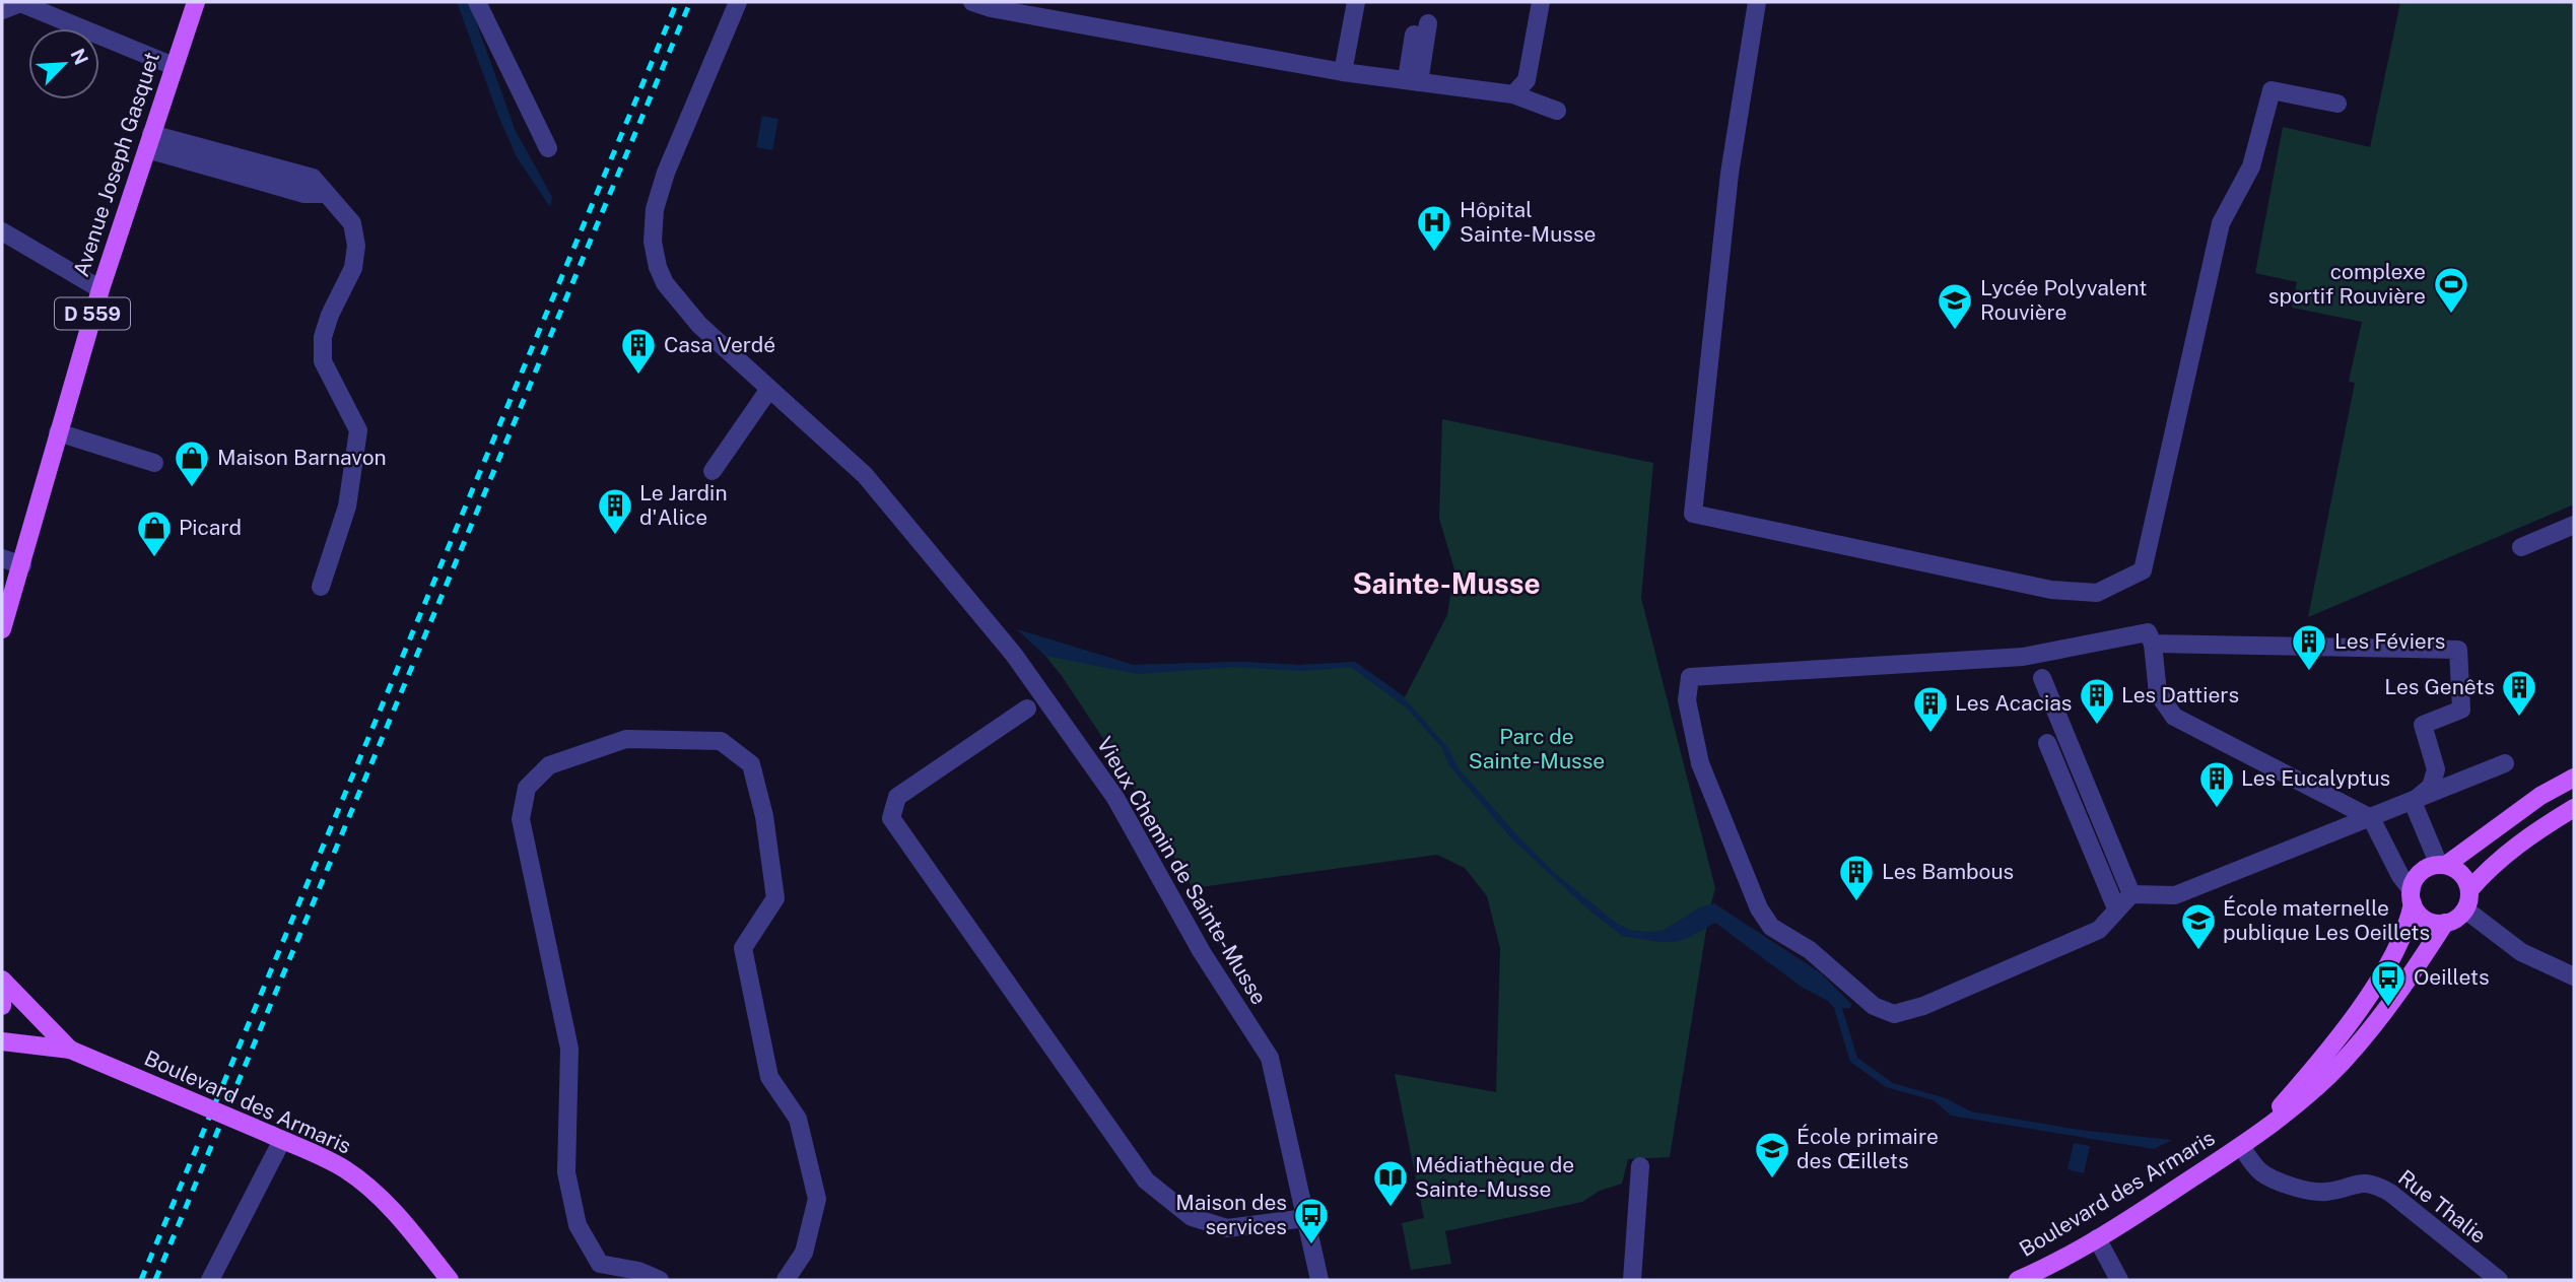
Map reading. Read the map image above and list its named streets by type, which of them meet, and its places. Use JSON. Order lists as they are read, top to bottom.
{
  "streets": {
    "main road": ["Avenue Joseph Gasquet", "D 559", "Boulevard des Armaris"],
    "street": ["Vieux Chemin de Sainte-Musse", "Rue Thalie"]
  },
  "crossings": [
    ["Boulevard des Armaris", "Rue Thalie"]
  ],
  "districts": ["Sainte-Musse"],
  "parks": ["Parc de Sainte-Musse"],
  "places": {
    "hospital": ["Hôpital Sainte-Musse"],
    "sports": ["complexe sportif Rouvière"],
    "school or university": ["Lycée Polyvalent Rouvière", "École maternelle publique Les Oeillets", "École primaire des Œillets"],
    "building": [
      "Casa Verdé",
      "Le Jardin d'Alice",
      "Les Féviers",
      "Les Genêts",
      "Les Dattiers",
      "Les Acacias",
      "Les Eucalyptus",
      "Les Bambous"
    ],
    "shop": ["Maison Barnavon", "Picard"],
    "bus stop": ["Oeillets", "Maison des services"],
    "library": ["Médiathèque de Sainte-Musse"]
  },
  "north": "top right"
}
